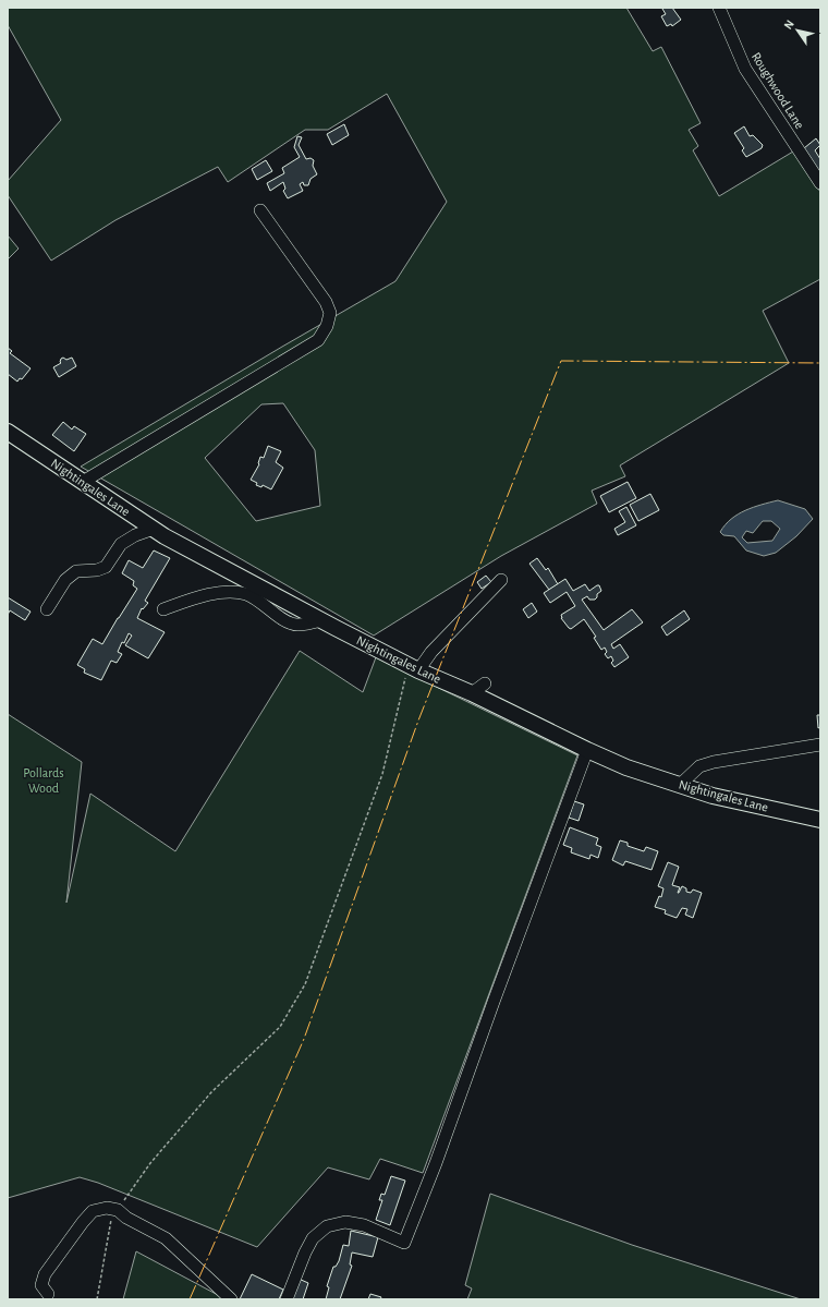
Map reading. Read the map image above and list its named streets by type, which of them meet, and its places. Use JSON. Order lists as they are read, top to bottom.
{
  "streets": {
    "main road": ["Nightingales Lane"],
    "street": ["Roughwood Lane"]
  },
  "parks": ["Pollards Wood"],
  "north": "top left"
}
